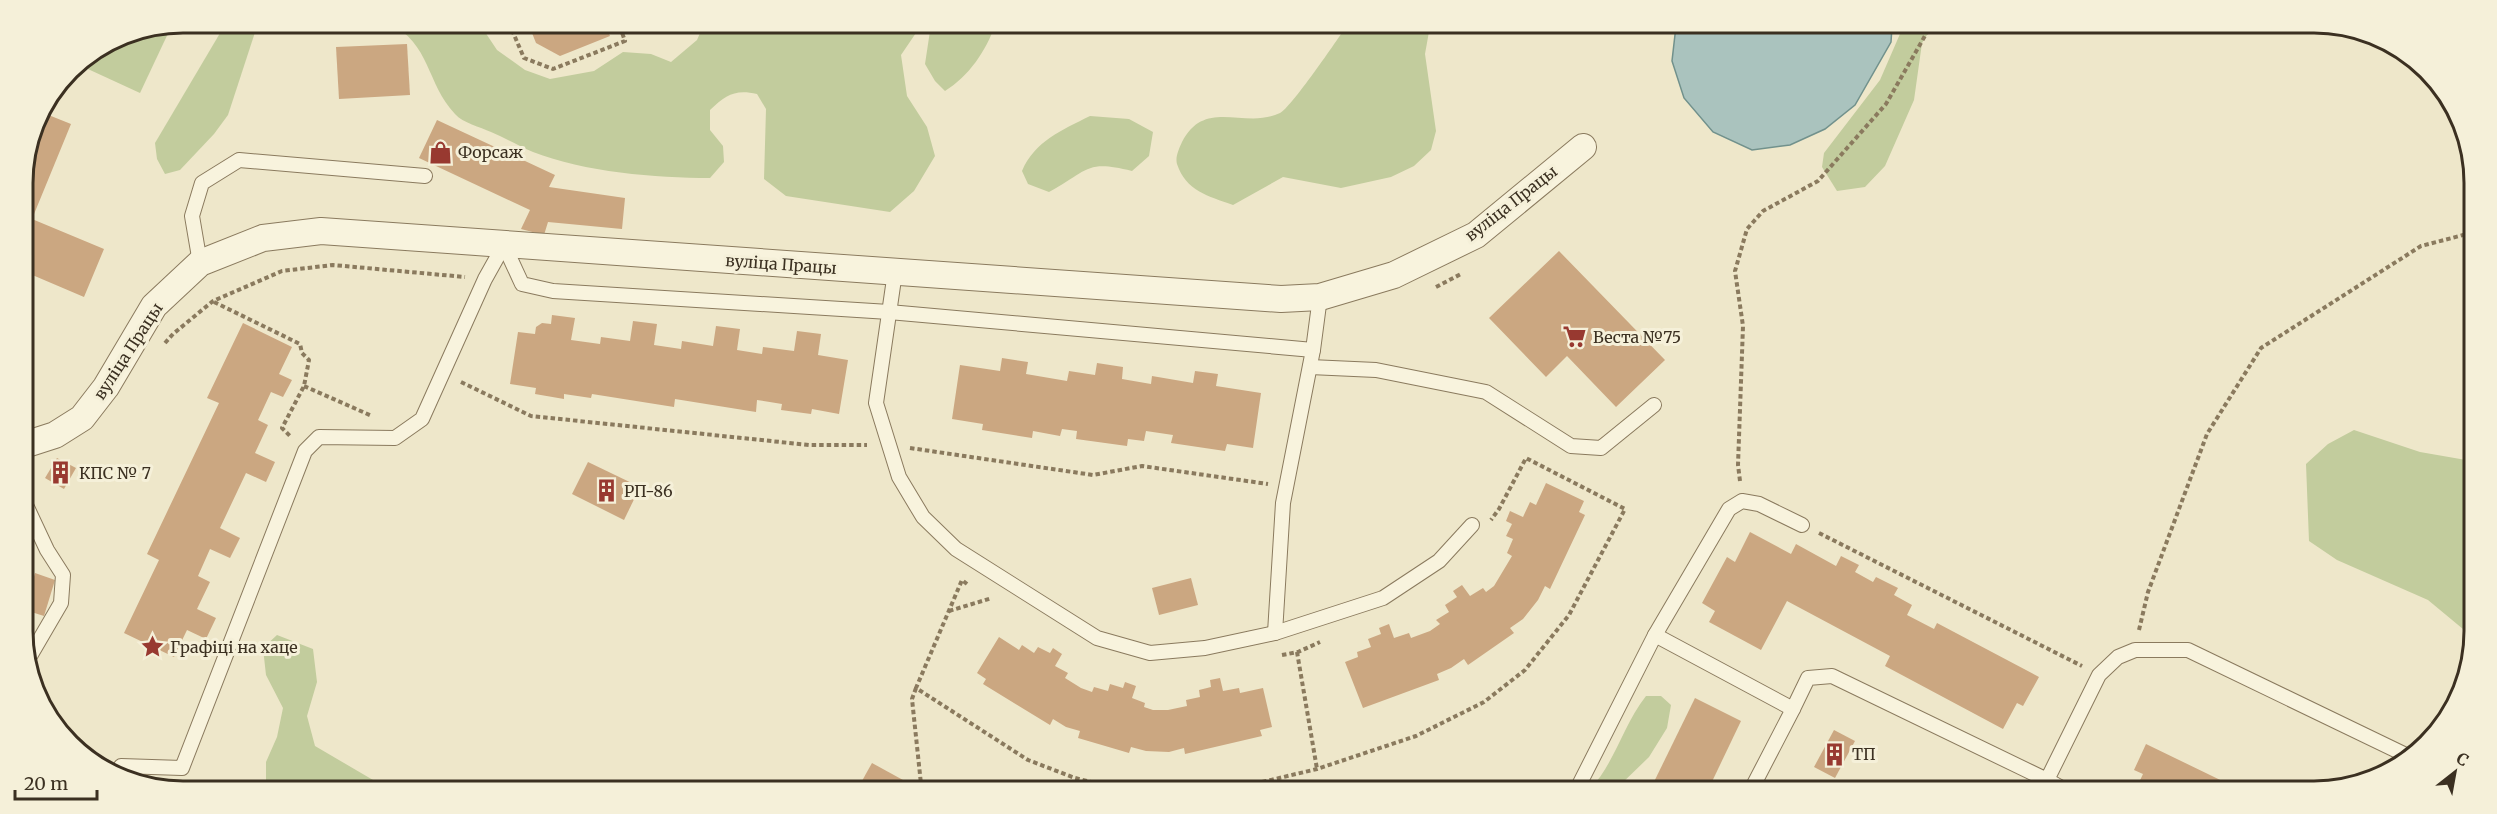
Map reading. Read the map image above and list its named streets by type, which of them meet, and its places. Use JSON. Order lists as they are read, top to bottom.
{
  "streets": {
    "street": ["вуліца Працы"]
  },
  "places": {
    "shop": ["Форсаж"],
    "supermarket": ["Веста №75"],
    "building": ["КПС № 7", "РП-86", "ТП"],
    "place": ["Графіці на хаце"]
  },
  "scale_bar": "20 m",
  "north": "top right"
}
